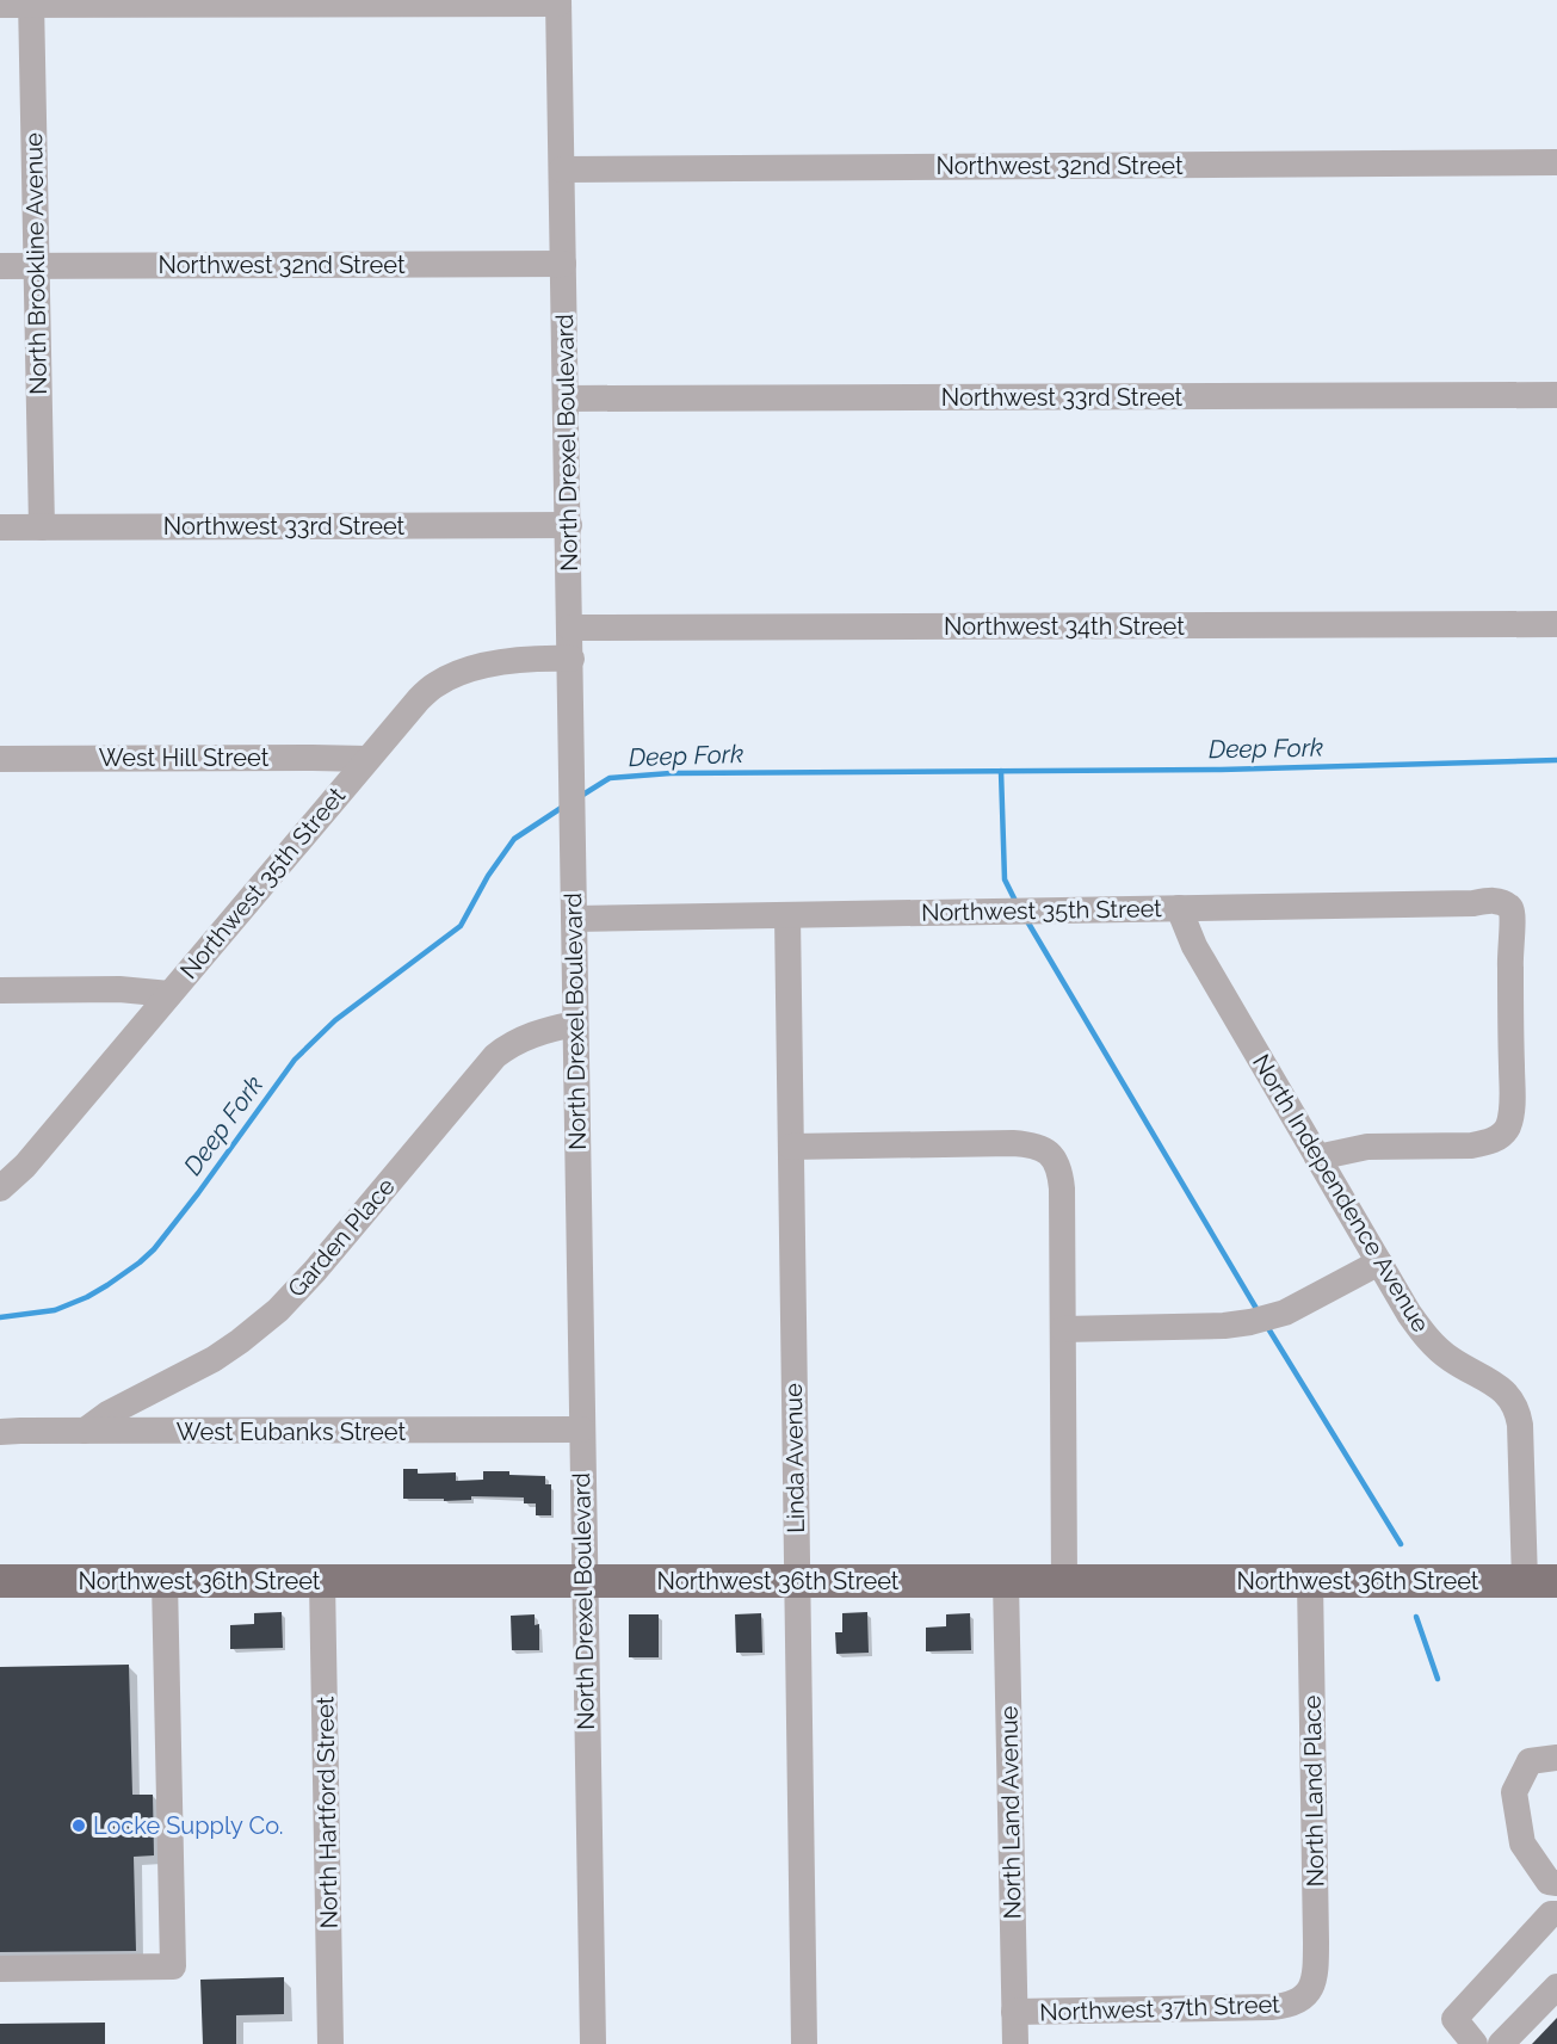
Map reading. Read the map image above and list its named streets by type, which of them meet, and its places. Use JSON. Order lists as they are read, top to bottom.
{
  "streets": {
    "main road": ["Northwest 36th Street"],
    "street": [
      "Northwest 32nd Street",
      "North Brookline Avenue",
      "Northwest 33rd Street",
      "North Drexel Boulevard",
      "Northwest 34th Street",
      "West Hill Street",
      "Northwest 35th Street",
      "North Independence Avenue",
      "Garden Place",
      "West Eubanks Street",
      "Linda Avenue",
      "North Land Place",
      "North Hartford Street",
      "North Land Avenue",
      "Northwest 37th Street"
    ]
  },
  "crossings": [
    ["Northwest 32nd Street", "North Brookline Avenue"],
    ["Northwest 32nd Street", "North Drexel Boulevard"],
    ["North Brookline Avenue", "Northwest 33rd Street"],
    ["Northwest 33rd Street", "North Drexel Boulevard"],
    ["North Drexel Boulevard", "Northwest 34th Street"],
    ["North Drexel Boulevard", "Northwest 35th Street"],
    ["North Drexel Boulevard", "Garden Place"],
    ["North Drexel Boulevard", "West Eubanks Street"],
    ["North Drexel Boulevard", "Northwest 36th Street"],
    ["West Hill Street", "Northwest 35th Street"],
    ["Northwest 35th Street", "North Independence Avenue"],
    ["Northwest 35th Street", "Linda Avenue"],
    ["North Independence Avenue", "Northwest 36th Street"],
    ["Garden Place", "West Eubanks Street"],
    ["Linda Avenue", "Northwest 36th Street"],
    ["Northwest 36th Street", "North Land Place"],
    ["Northwest 36th Street", "North Hartford Street"],
    ["Northwest 36th Street", "North Land Avenue"],
    ["North Land Place", "Northwest 37th Street"],
    ["North Land Avenue", "Northwest 37th Street"]
  ],
  "water": ["Deep Fork"],
  "places": ["Locke Supply Co."]
}
